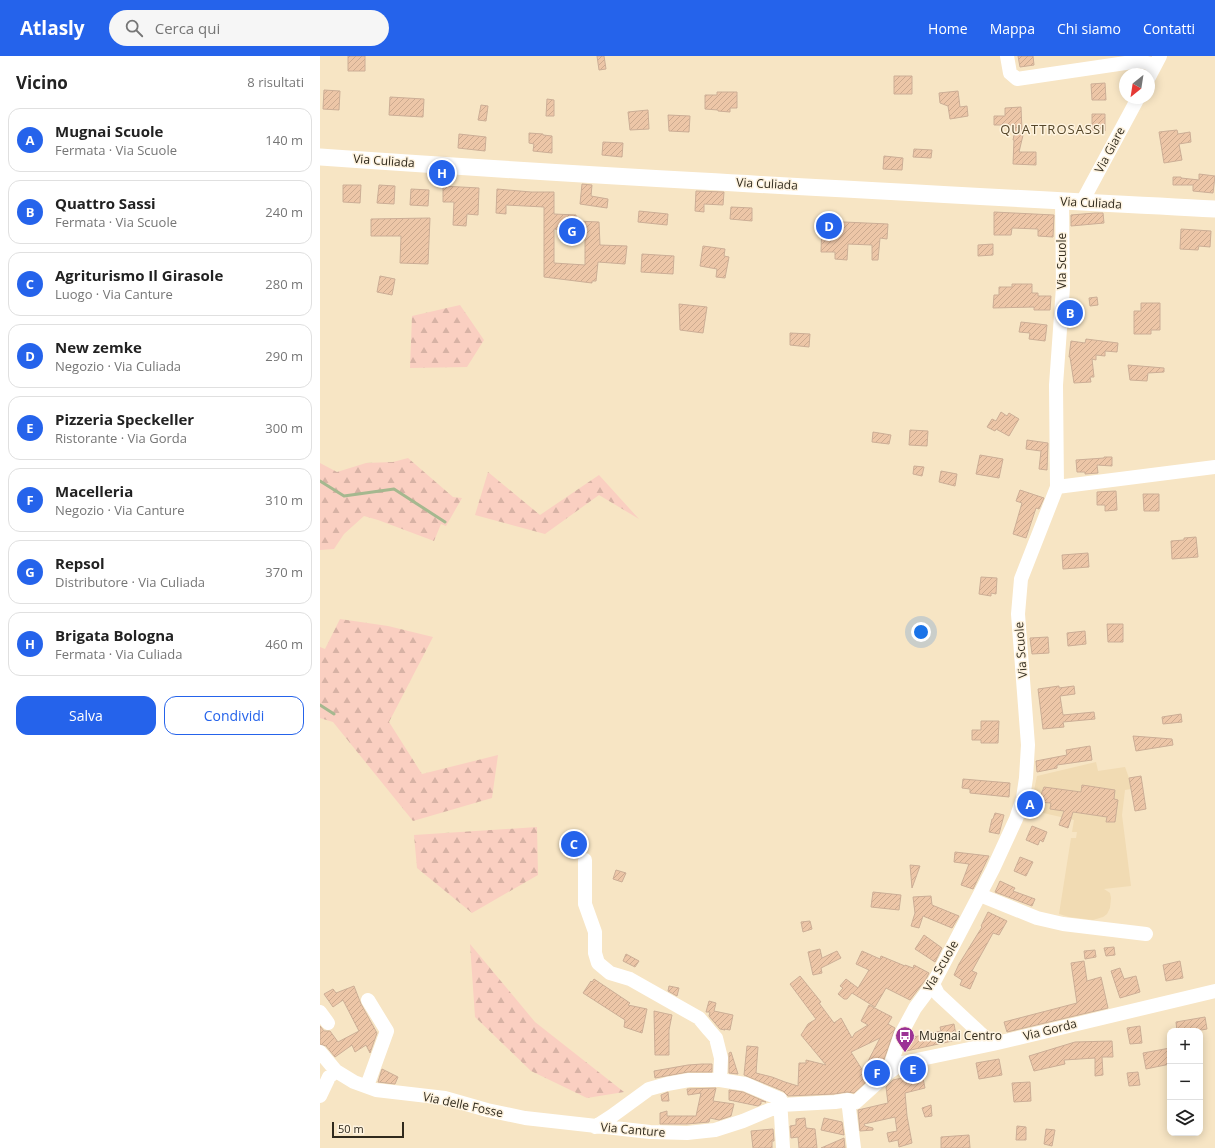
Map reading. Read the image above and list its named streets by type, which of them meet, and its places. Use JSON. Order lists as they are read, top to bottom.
{
  "streets": {
    "main road": ["Via Culiada"],
    "street": [
      "Via Giare",
      "Via Scuole",
      "Via Gorda",
      "Via delle Fosse",
      "Via Canture"
    ]
  },
  "crossings": [
    ["Via Giare", "Via Culiada"],
    ["Via Culiada", "Via Scuole"],
    ["Via Scuole", "Via Gorda"],
    ["Via Scuole", "Via Canture"],
    ["Via Gorda", "Via Canture"],
    ["Via delle Fosse", "Via Canture"]
  ],
  "districts": ["QUATTROSASSI"],
  "places": {
    "bus stop": ["Mugnai Centro"]
  },
  "scale_bar": "50 m",
  "north": "bottom left",
  "page": {
    "header": "Atlasly",
    "search": "Cerca qui",
    "nav": [
      "Home",
      "Mappa",
      "Chi siamo",
      "Contatti"
    ],
    "heading": ["Vicino", "8 risultati"],
    "list": [
      {
        "mark": "A",
        "name": "Mugnai Scuole",
        "note": "Fermata · Via Scuole",
        "value": "140 m"
      },
      {
        "mark": "B",
        "name": "Quattro Sassi",
        "note": "Fermata · Via Scuole",
        "value": "240 m"
      },
      {
        "mark": "C",
        "name": "Agriturismo Il Girasole",
        "note": "Luogo · Via Canture",
        "value": "280 m"
      },
      {
        "mark": "D",
        "name": "New zemke",
        "note": "Negozio · Via Culiada",
        "value": "290 m"
      },
      {
        "mark": "E",
        "name": "Pizzeria Speckeller",
        "note": "Ristorante · Via Gorda",
        "value": "300 m"
      },
      {
        "mark": "F",
        "name": "Macelleria",
        "note": "Negozio · Via Canture",
        "value": "310 m"
      },
      {
        "mark": "G",
        "name": "Repsol",
        "note": "Distributore · Via Culiada",
        "value": "370 m"
      },
      {
        "mark": "H",
        "name": "Brigata Bologna",
        "note": "Fermata · Via Culiada",
        "value": "460 m"
      }
    ],
    "pins": [
      "H",
      "D",
      "G",
      "B",
      "A",
      "C",
      "E",
      "F"
    ],
    "buttons": ["Salva", "Condividi"],
    "map_buttons": ["+", "−"],
    "scale": "50 m"
  }
}
